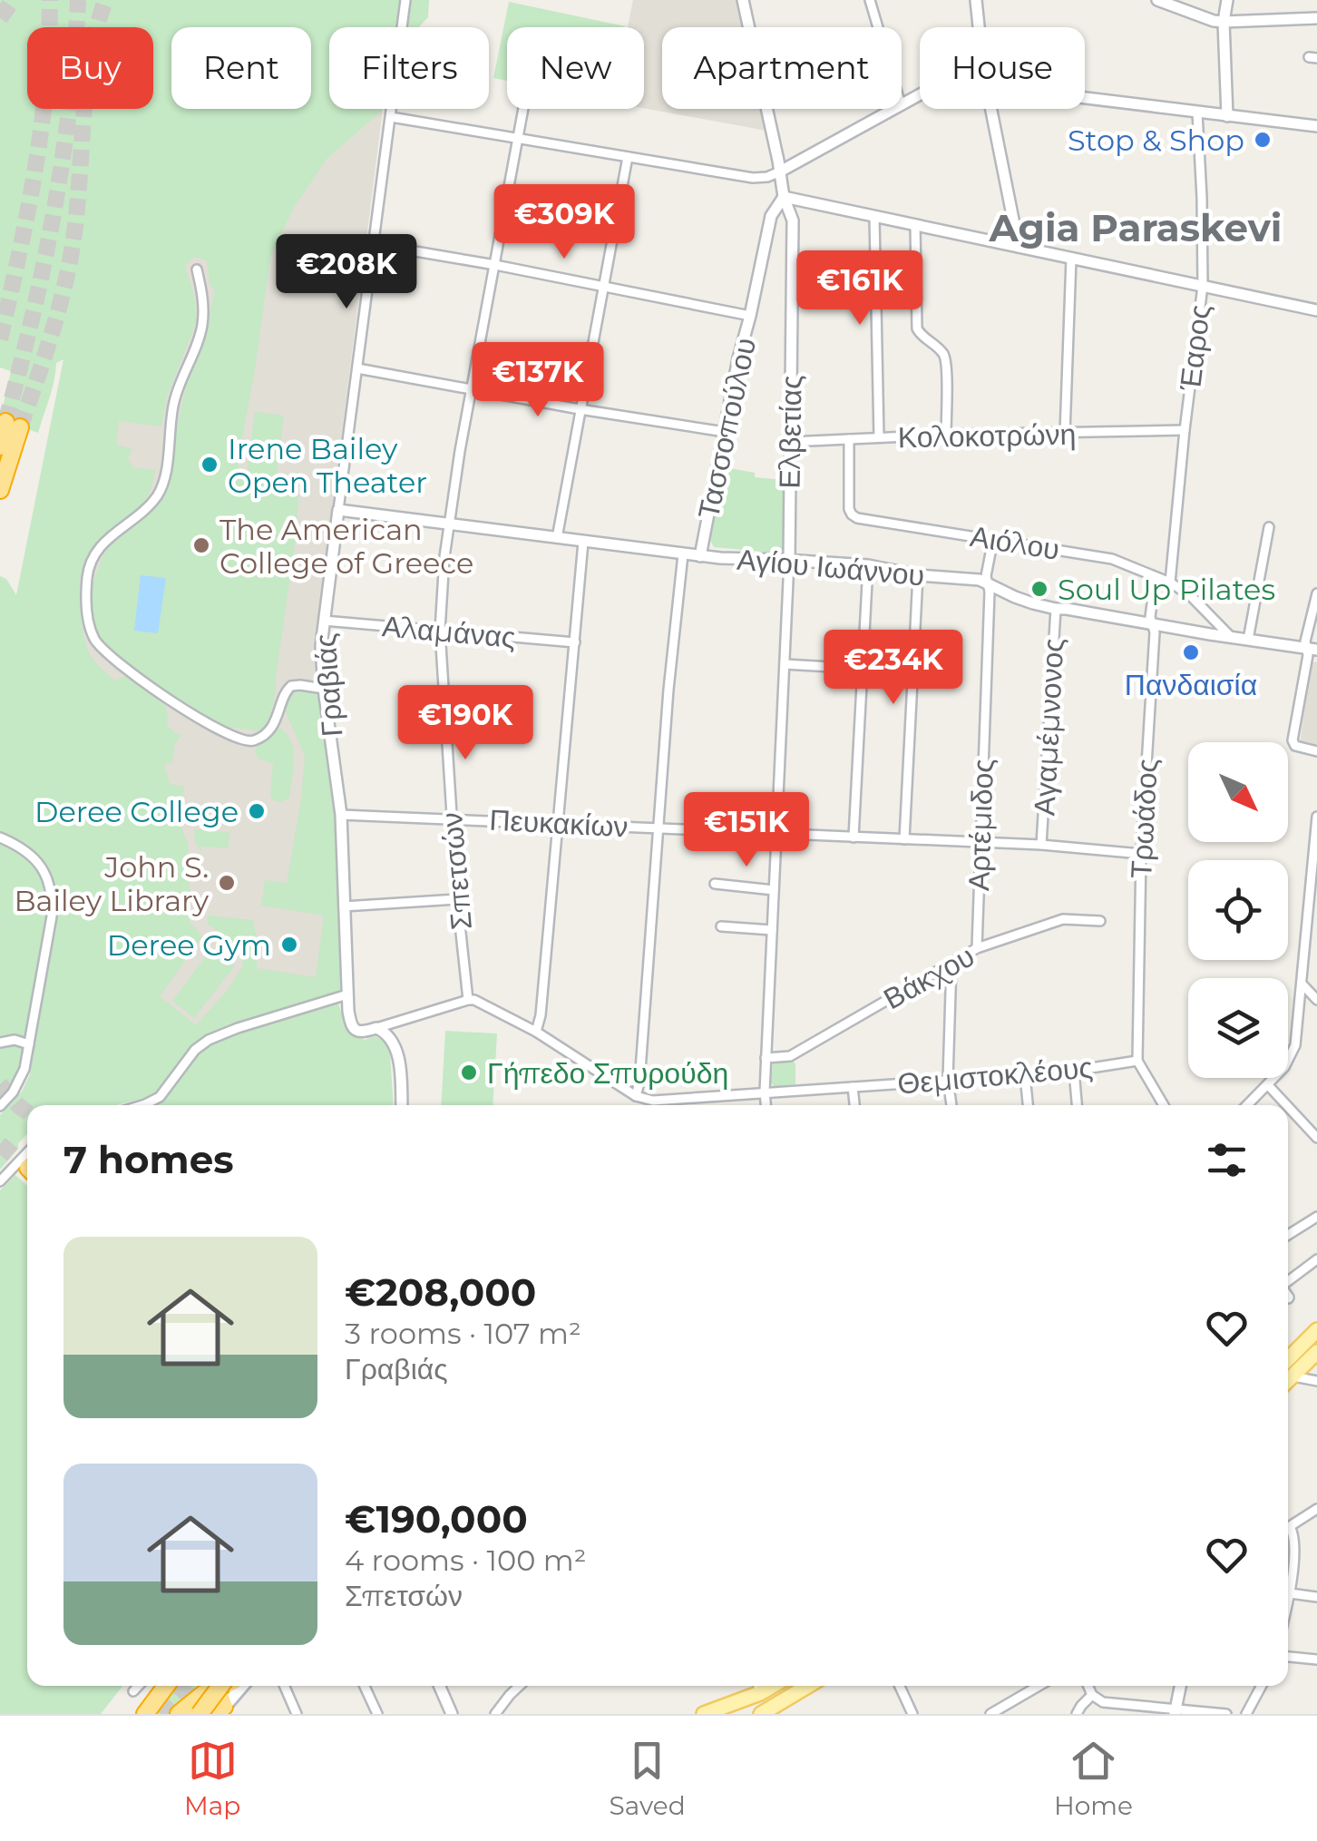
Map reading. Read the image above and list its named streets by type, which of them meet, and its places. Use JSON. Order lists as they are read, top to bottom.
{
  "streets": {
    "street": [
      "Έαρος",
      "Τασσοπούλου",
      "Ελβετίας",
      "Κολοκοτρώνη",
      "Αιόλου",
      "Αγίου Ιωάννου",
      "Αλαμάνας",
      "Γραβιάς",
      "Αγαμέμνονος",
      "Τρωάδος",
      "Πευκακίων",
      "Αρτέμιδος",
      "Σπετσών",
      "Βάκχου",
      "Θεμιστοκλέους"
    ]
  },
  "crossings": [
    ["Έαρος", "Κολοκοτρώνη"],
    ["Έαρος", "Αιόλου"],
    ["Τασσοπούλου", "Ελβετίας"],
    ["Τασσοπούλου", "Αγίου Ιωάννου"],
    ["Ελβετίας", "Κολοκοτρώνη"],
    ["Ελβετίας", "Αγίου Ιωάννου"],
    ["Κολοκοτρώνη", "Αιόλου"],
    ["Αιόλου", "Αγίου Ιωάννου"],
    ["Αιόλου", "Τρωάδος"],
    ["Αιόλου", "Αρτέμιδος"],
    ["Αγίου Ιωάννου", "Γραβιάς"],
    ["Αγίου Ιωάννου", "Αγαμέμνονος"],
    ["Αγίου Ιωάννου", "Τρωάδος"],
    ["Αγίου Ιωάννου", "Αρτέμιδος"],
    ["Αγίου Ιωάννου", "Σπετσών"],
    ["Αλαμάνας", "Γραβιάς"],
    ["Αλαμάνας", "Σπετσών"],
    ["Γραβιάς", "Πευκακίων"],
    ["Αγαμέμνονος", "Πευκακίων"],
    ["Τρωάδος", "Πευκακίων"],
    ["Τρωάδος", "Θεμιστοκλέους"],
    ["Πευκακίων", "Αρτέμιδος"],
    ["Πευκακίων", "Σπετσών"],
    ["Αρτέμιδος", "Βάκχου"]
  ],
  "districts": ["Agia Paraskevi"],
  "places": [
    "Stop & Shop",
    "Irene Bailey Open Theater",
    "The American College of Greece",
    "Soul Up Pilates",
    "Πανδαισία",
    "Deree College",
    "John S. Bailey Library",
    "Deree Gym",
    "Γήπεδο Σπυρούδη"
  ],
  "north": "bottom right",
  "page": {
    "chip": [
      "Buy",
      "Rent",
      "Filters",
      "New",
      "Apartment",
      "House"
    ],
    "price": [
      "€309K",
      "€208K",
      "€161K",
      "€137K",
      "€234K",
      "€190K",
      "€151K"
    ],
    "heading": "7 homes",
    "list": [
      {
        "name": "€208,000",
        "note": "3 rooms · 107 m² · Γραβιάς"
      },
      {
        "name": "€190,000",
        "note": "4 rooms · 100 m² · Σπετσών"
      }
    ],
    "tabs": ["Map", "Saved", "Home"]
  }
}
